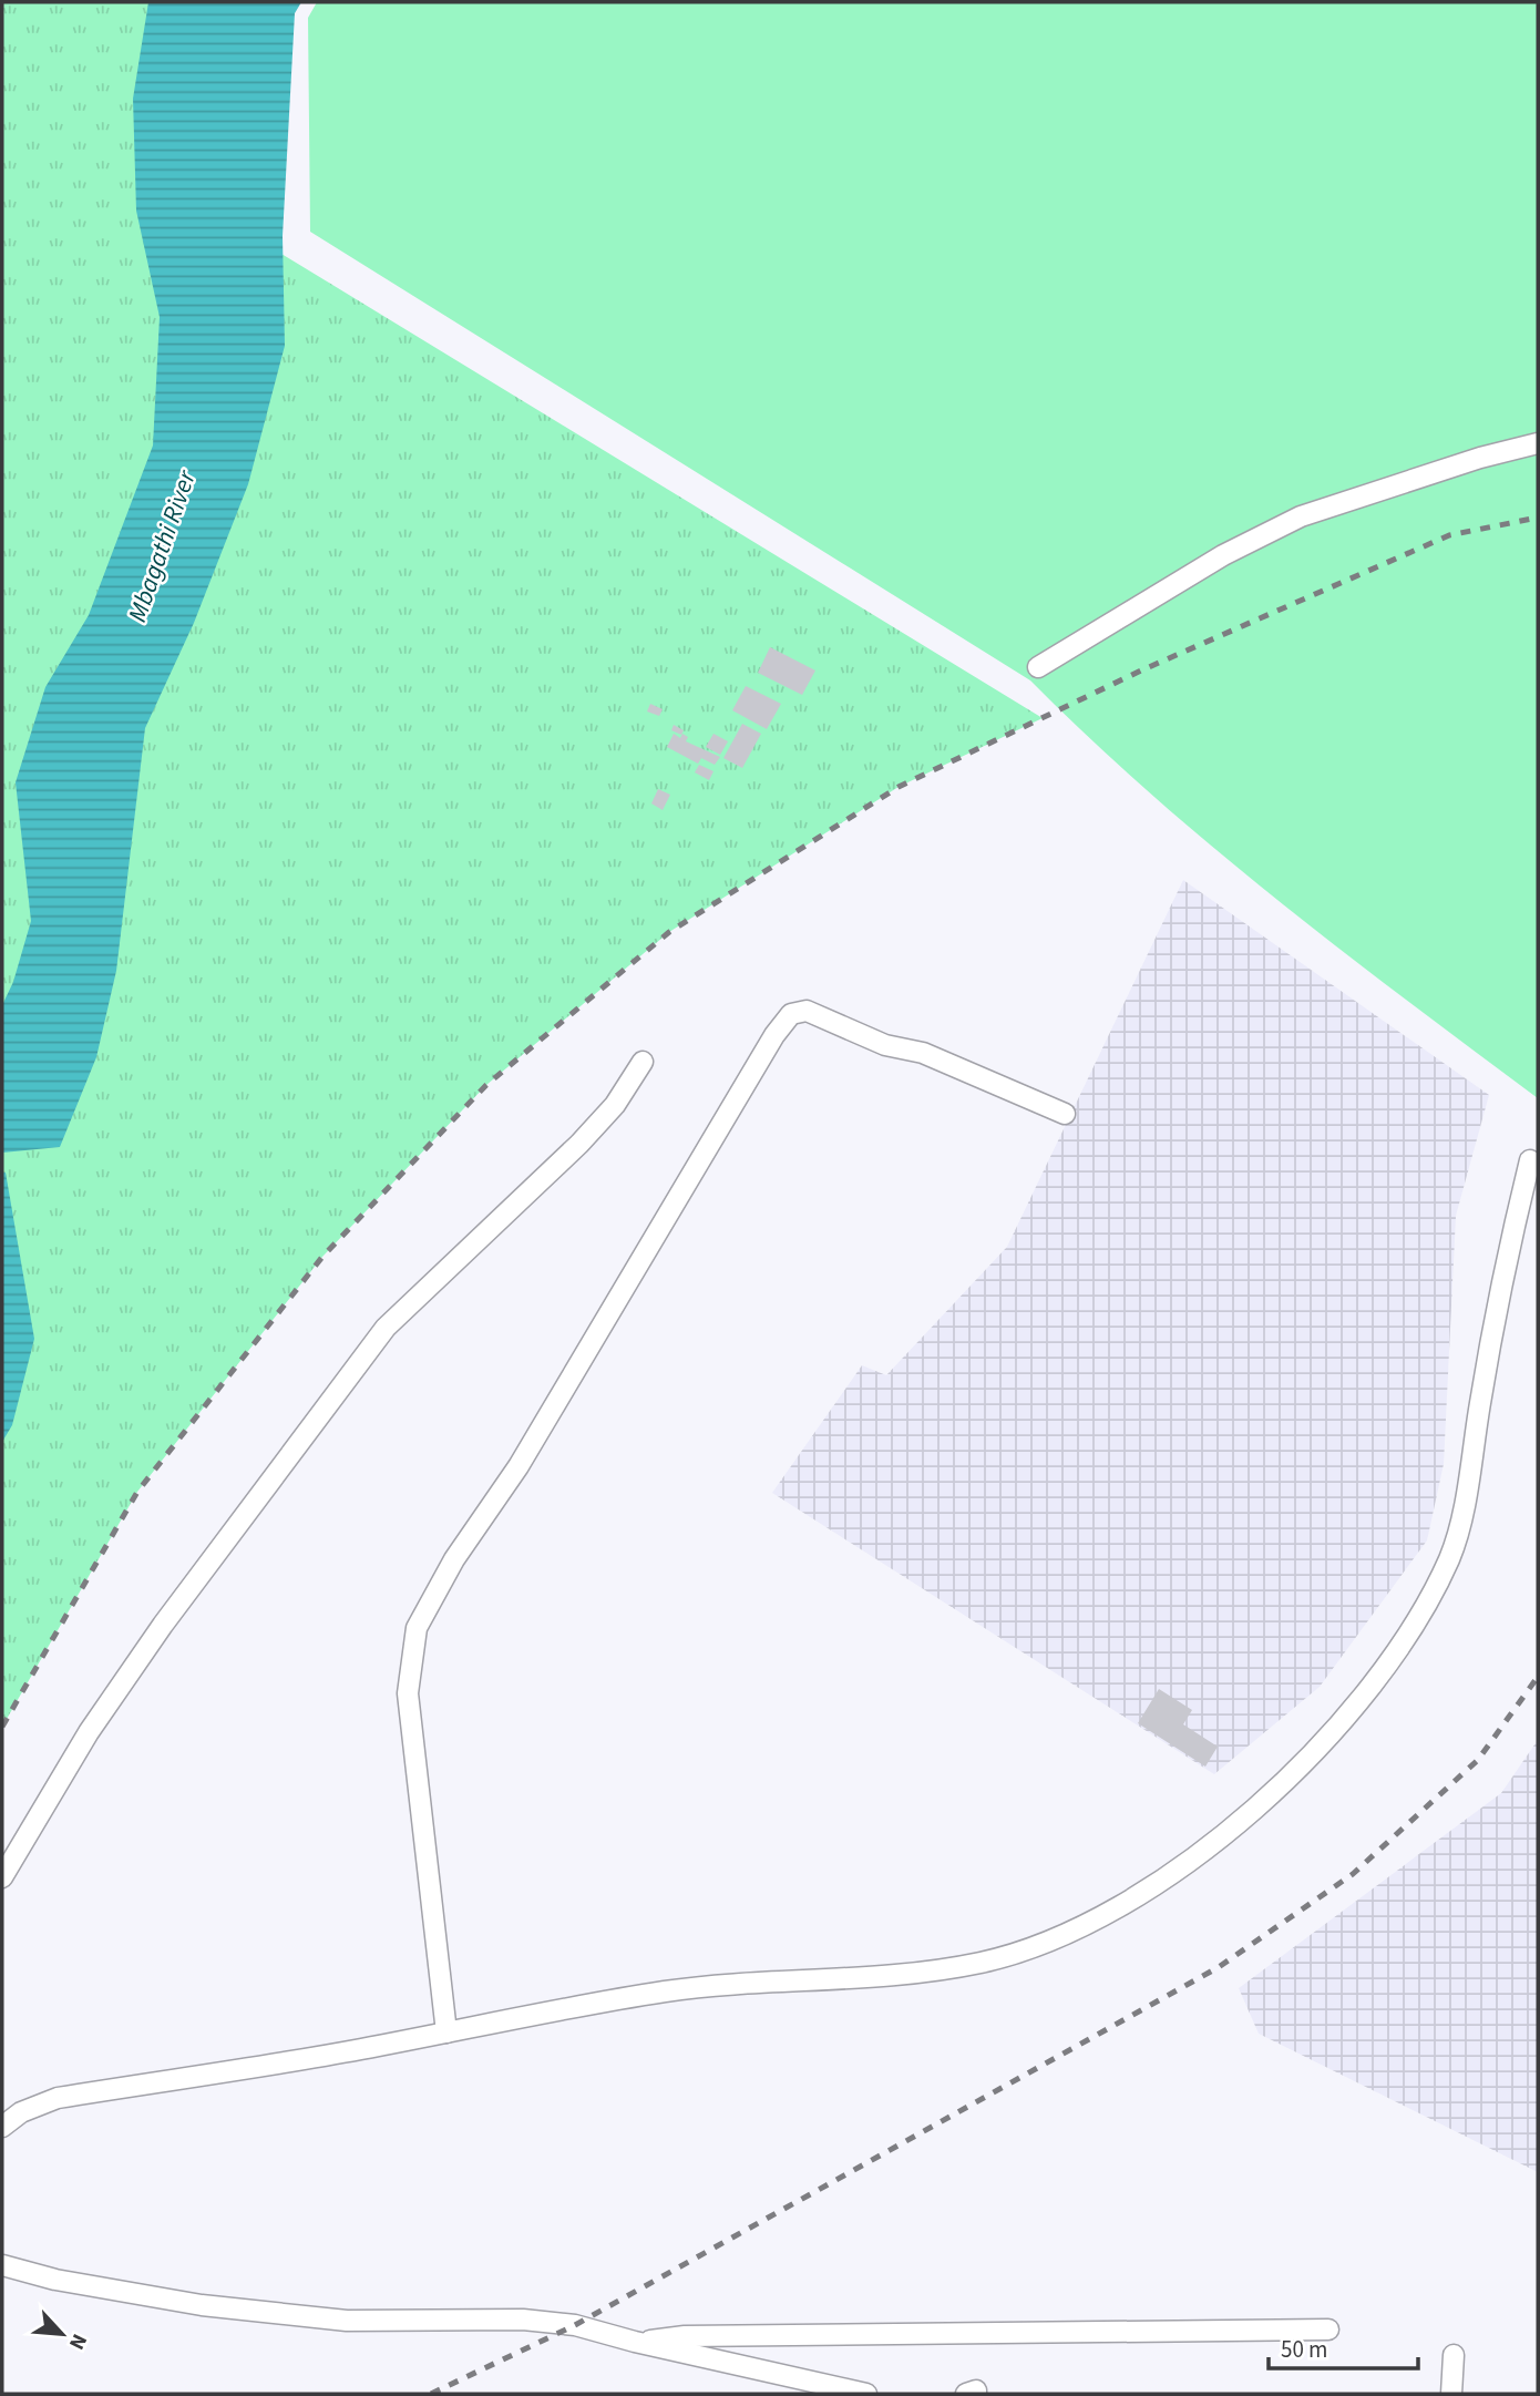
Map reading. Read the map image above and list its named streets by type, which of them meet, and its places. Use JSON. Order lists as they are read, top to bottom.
{
  "water": ["Mbagathi River"],
  "scale_bar": "50 m",
  "north": "bottom right"
}
